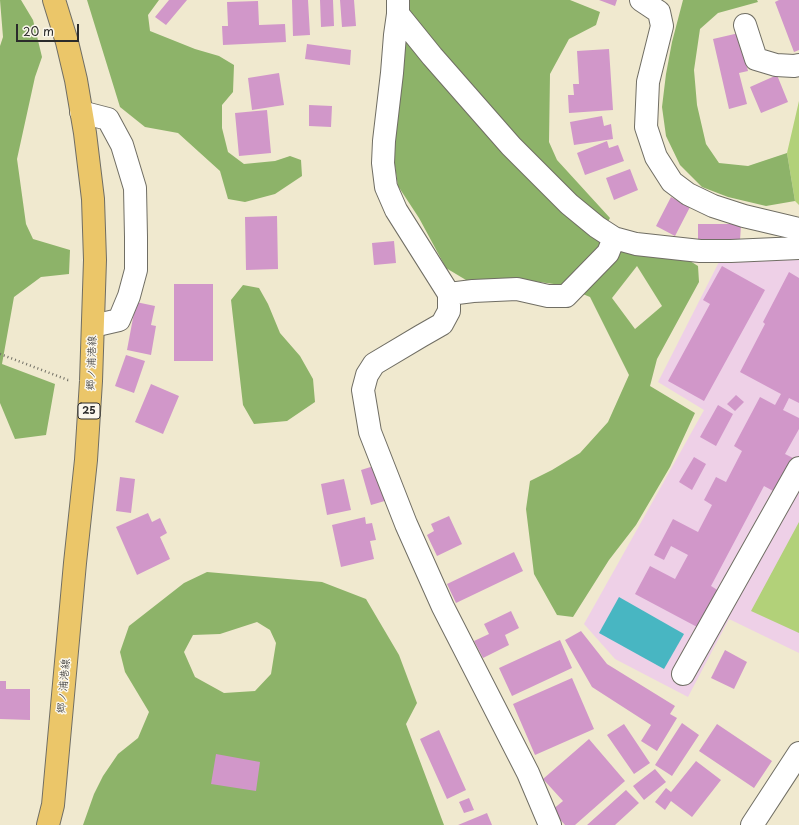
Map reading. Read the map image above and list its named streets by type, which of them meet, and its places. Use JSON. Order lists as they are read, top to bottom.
{
  "streets": {
    "main road": ["郷ノ浦港線", "25"]
  },
  "scale_bar": "20 m"
}
